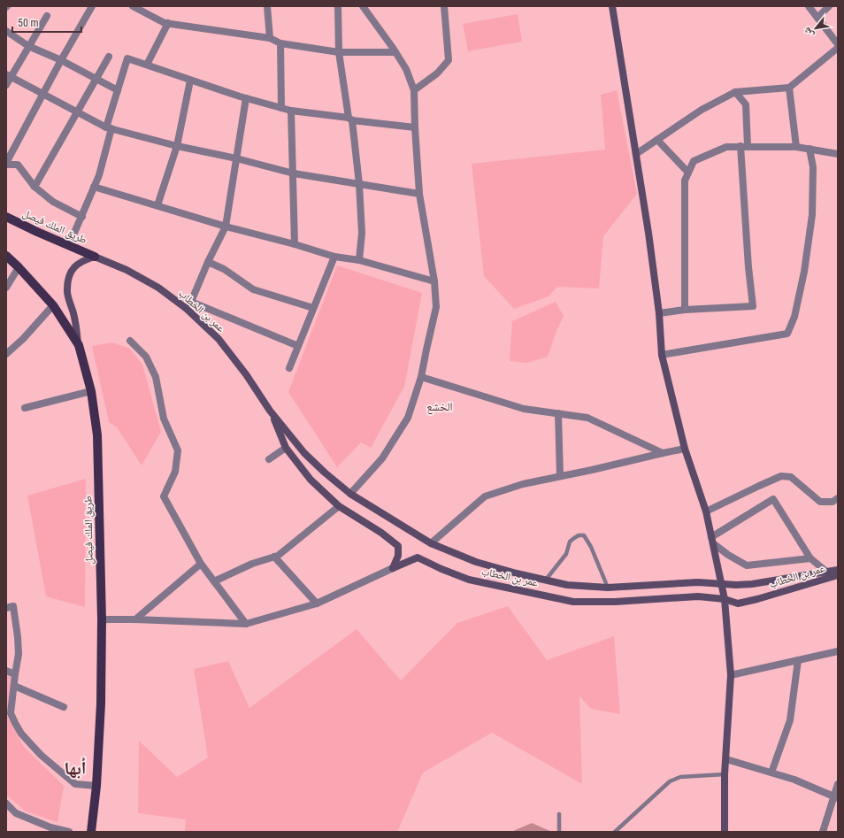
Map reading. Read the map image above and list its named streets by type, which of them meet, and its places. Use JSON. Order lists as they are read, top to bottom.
{
  "streets": {
    "main road": ["طريق الملك فيصل"],
    "street": ["عمر بن الخطاب"]
  },
  "crossings": [
    ["طريق الملك فيصل", "عمر بن الخطاب"]
  ],
  "districts": ["الخشع", "أبها"],
  "scale_bar": "50 m",
  "north": "bottom left"
}
